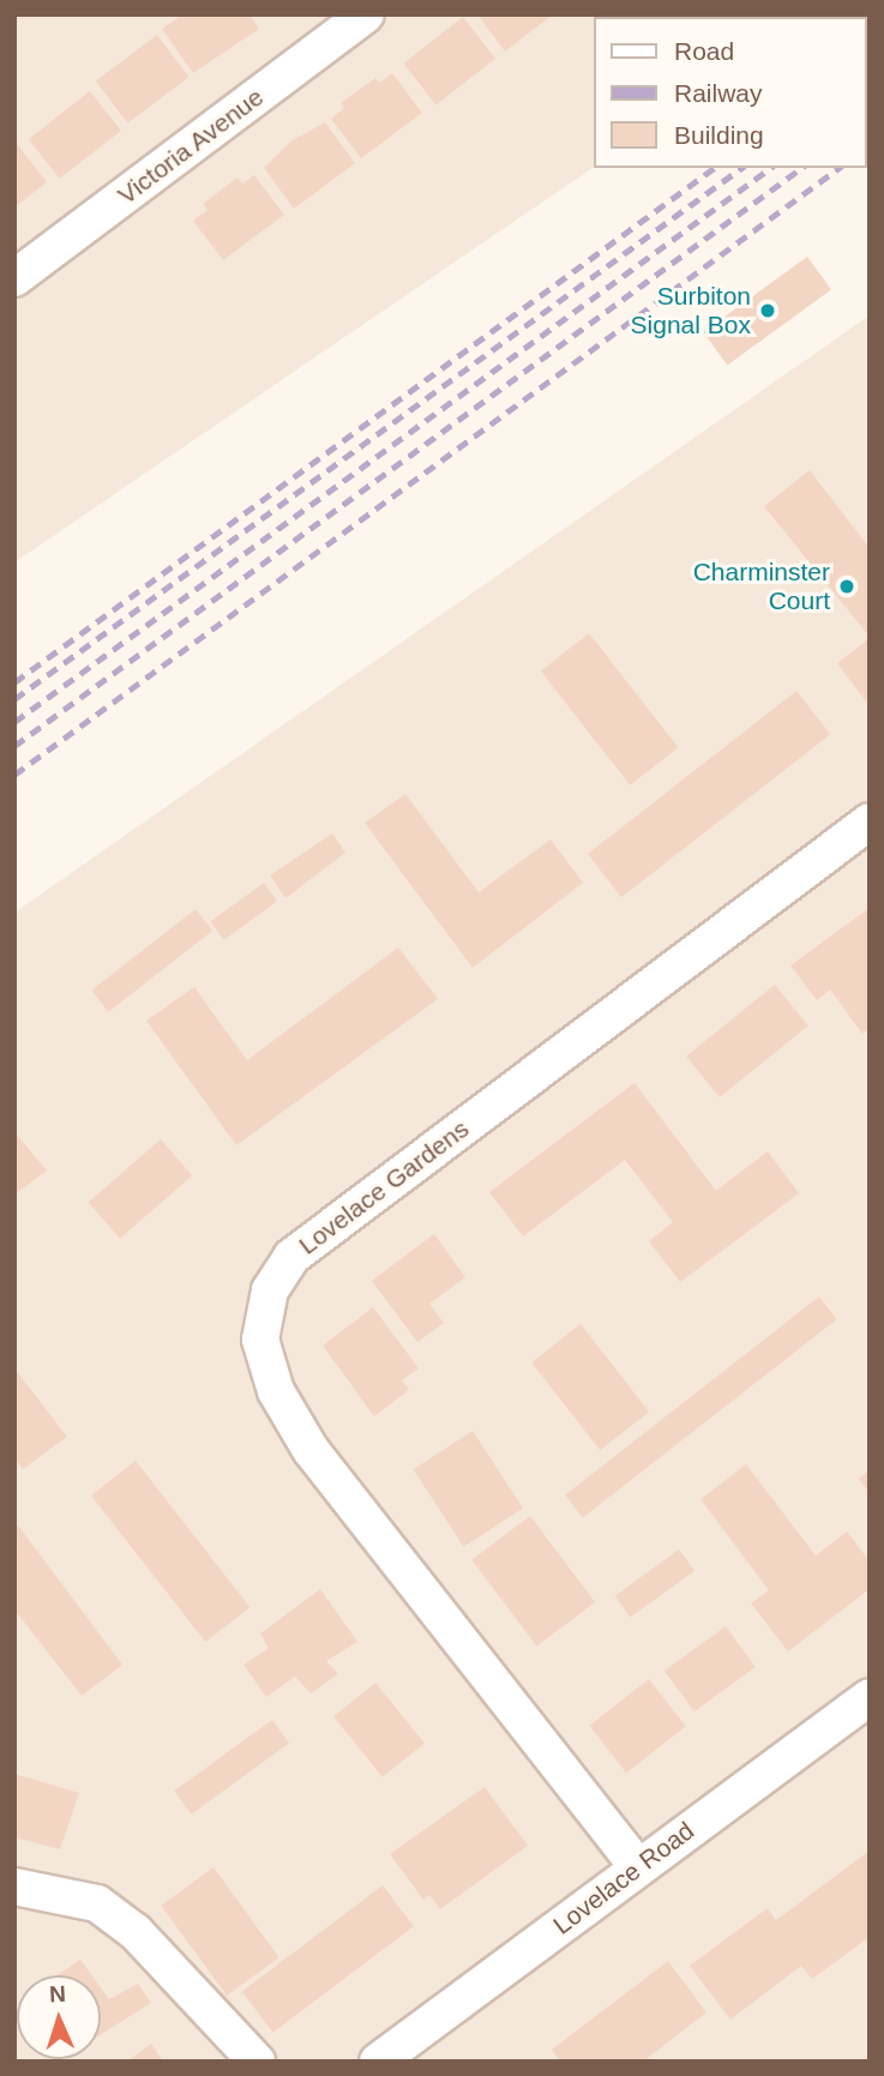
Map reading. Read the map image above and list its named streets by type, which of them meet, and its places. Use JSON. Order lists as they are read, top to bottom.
{
  "streets": {
    "street": ["Victoria Avenue", "Lovelace Gardens", "Lovelace Road"]
  },
  "crossings": [
    ["Lovelace Gardens", "Lovelace Road"]
  ],
  "places": ["Surbiton Signal Box", "Charminster Court"],
  "legend": ["Road", "Railway", "Building"],
  "north": "top"
}
